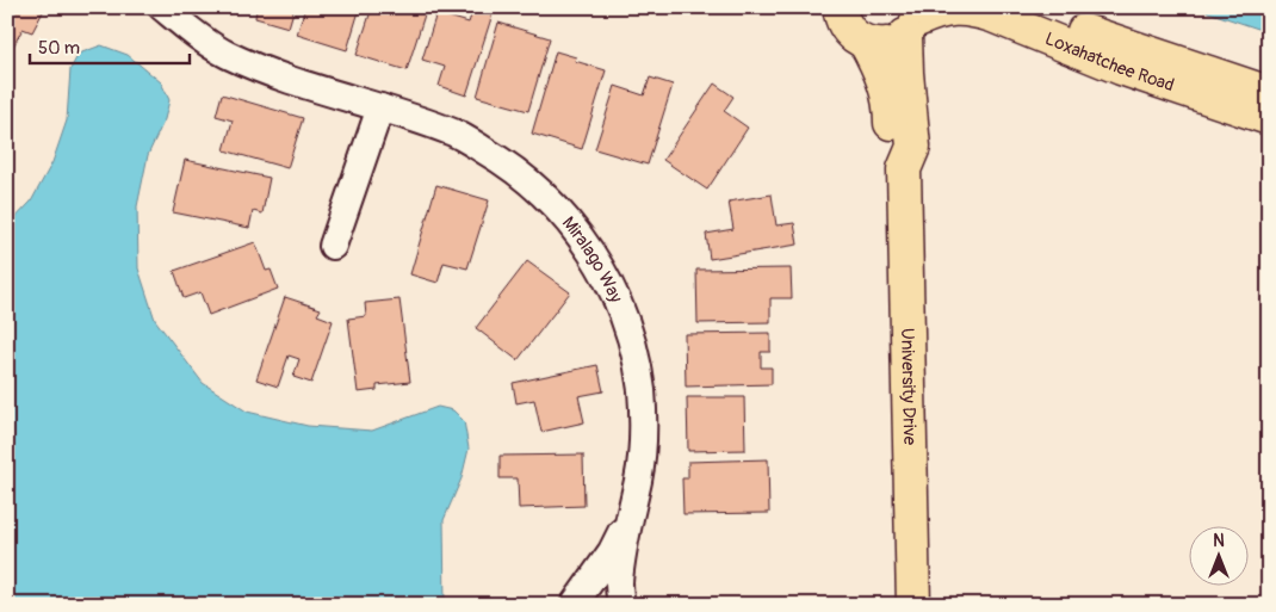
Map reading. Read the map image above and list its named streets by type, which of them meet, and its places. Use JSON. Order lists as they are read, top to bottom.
{
  "streets": {
    "main road": ["Loxahatchee Road", "University Drive"],
    "street": ["Miralago Way"]
  },
  "crossings": [
    ["Loxahatchee Road", "University Drive"]
  ],
  "scale_bar": "50 m",
  "north": "top"
}
